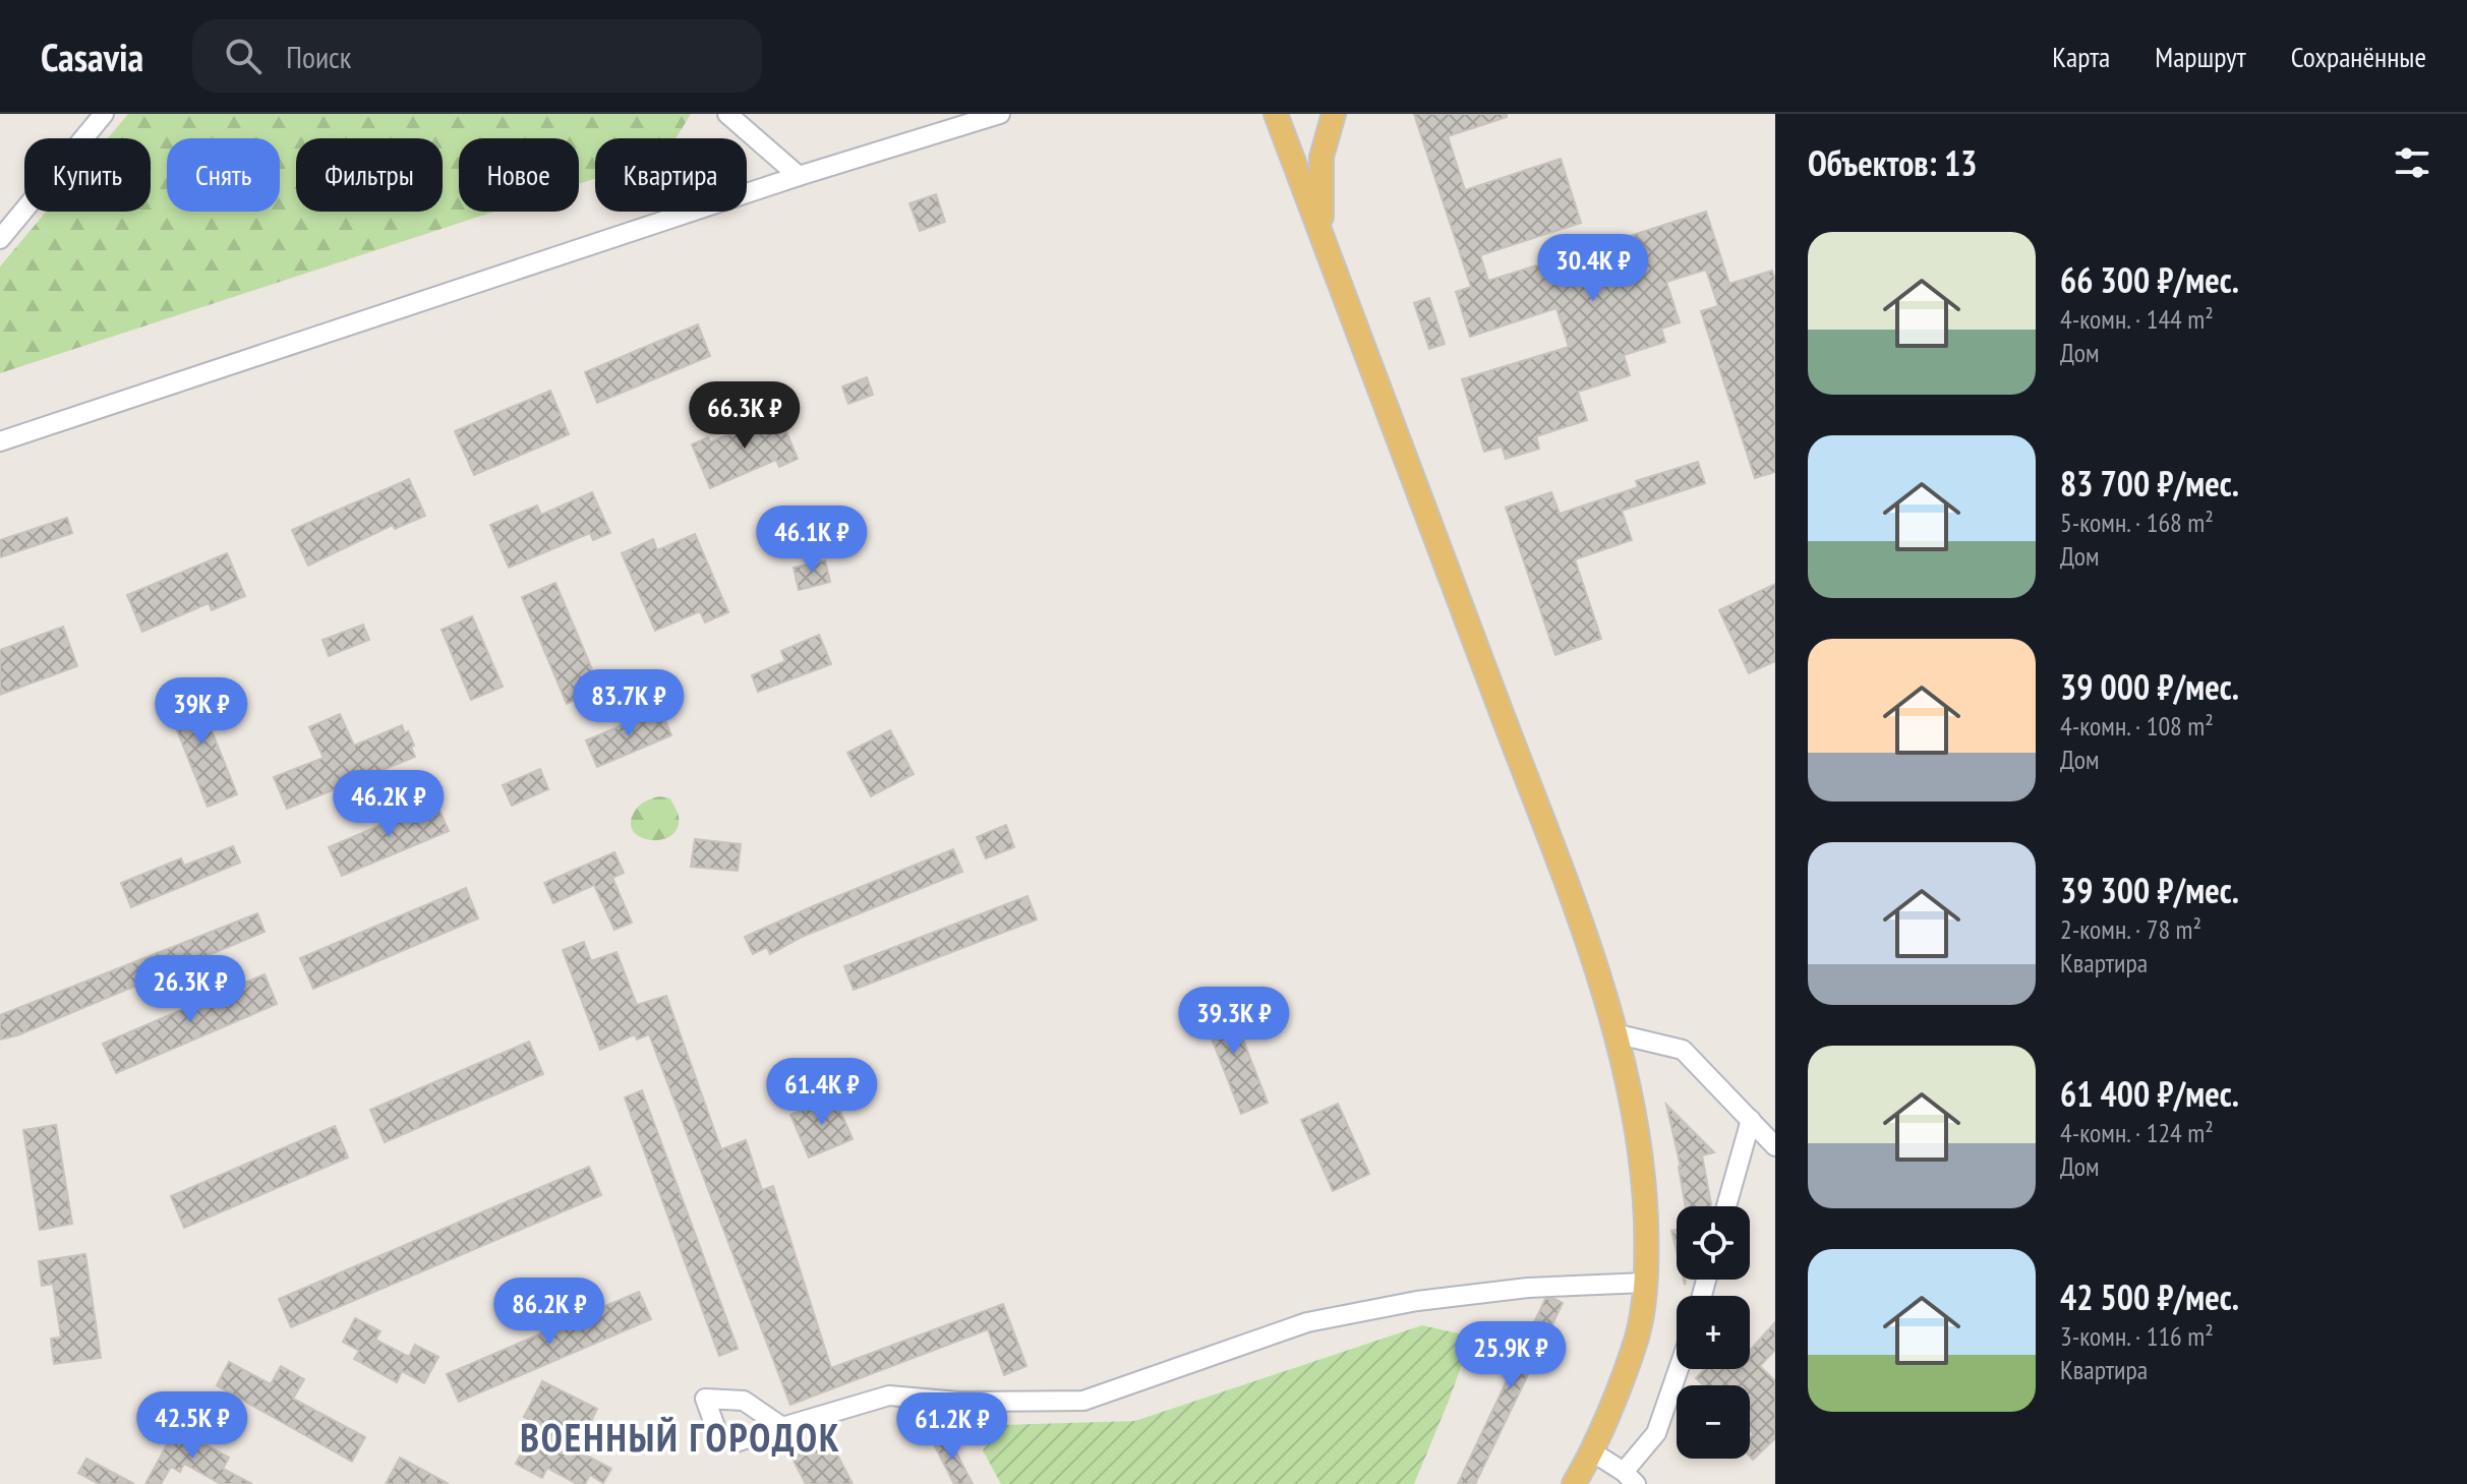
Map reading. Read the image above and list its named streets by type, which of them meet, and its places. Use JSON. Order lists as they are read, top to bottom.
{
  "districts": ["ВОЕННЫЙ ГОРОДОК"],
  "page": {
    "header": "Casavia",
    "search": "Поиск",
    "nav": ["Карта", "Маршрут", "Сохранённые"],
    "heading": "Объектов: 13",
    "chip": [
      "Купить",
      "Снять",
      "Фильтры",
      "Новое",
      "Квартира"
    ],
    "list": [
      {
        "name": "66 300 ₽/мес.",
        "note": "4-комн. · 144 m² · Дом"
      },
      {
        "name": "83 700 ₽/мес.",
        "note": "5-комн. · 168 m² · Дом"
      },
      {
        "name": "39 000 ₽/мес.",
        "note": "4-комн. · 108 m² · Дом"
      },
      {
        "name": "39 300 ₽/мес.",
        "note": "2-комн. · 78 m² · Квартира"
      },
      {
        "name": "61 400 ₽/мес.",
        "note": "4-комн. · 124 m² · Дом"
      },
      {
        "name": "42 500 ₽/мес.",
        "note": "3-комн. · 116 m² · Квартира"
      }
    ],
    "price": [
      "30.4K ₽",
      "66.3K ₽",
      "46.1K ₽",
      "83.7K ₽",
      "39K ₽",
      "46.2K ₽",
      "26.3K ₽",
      "39.3K ₽",
      "61.4K ₽",
      "86.2K ₽",
      "25.9K ₽",
      "42.5K ₽",
      "61.2K ₽"
    ],
    "map_buttons": ["+", "−"]
  }
}
